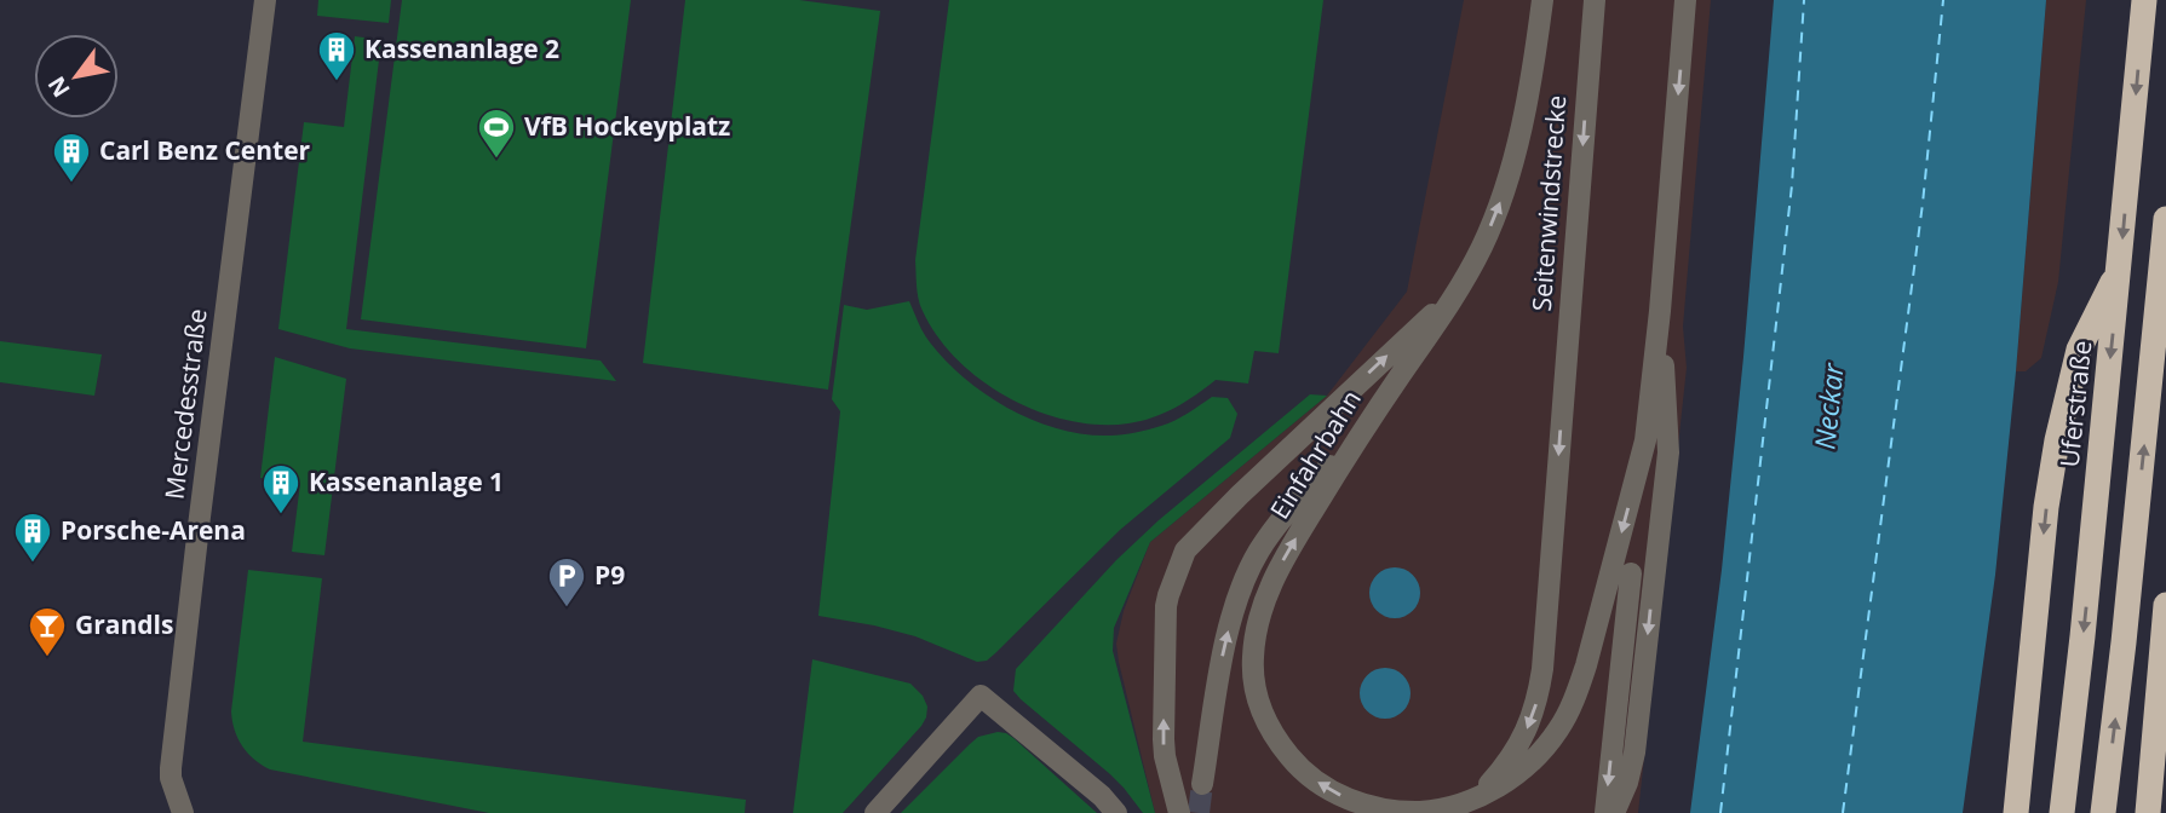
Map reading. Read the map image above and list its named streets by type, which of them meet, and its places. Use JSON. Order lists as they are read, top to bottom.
{
  "streets": {
    "highway": ["Uferstraße"],
    "street": ["Seitenwindstrecke", "Mercedesstraße", "Einfahrbahn"]
  },
  "crossings": [
    ["Seitenwindstrecke", "Einfahrbahn"]
  ],
  "water": ["Neckar"],
  "places": {
    "building": [
      "Kassenanlage 2",
      "Carl Benz Center",
      "Kassenanlage 1",
      "Porsche-Arena"
    ],
    "sports": ["VfB Hockeyplatz"],
    "parking": ["P9"],
    "bar": ["Grandls"]
  },
  "north": "bottom left"
}
